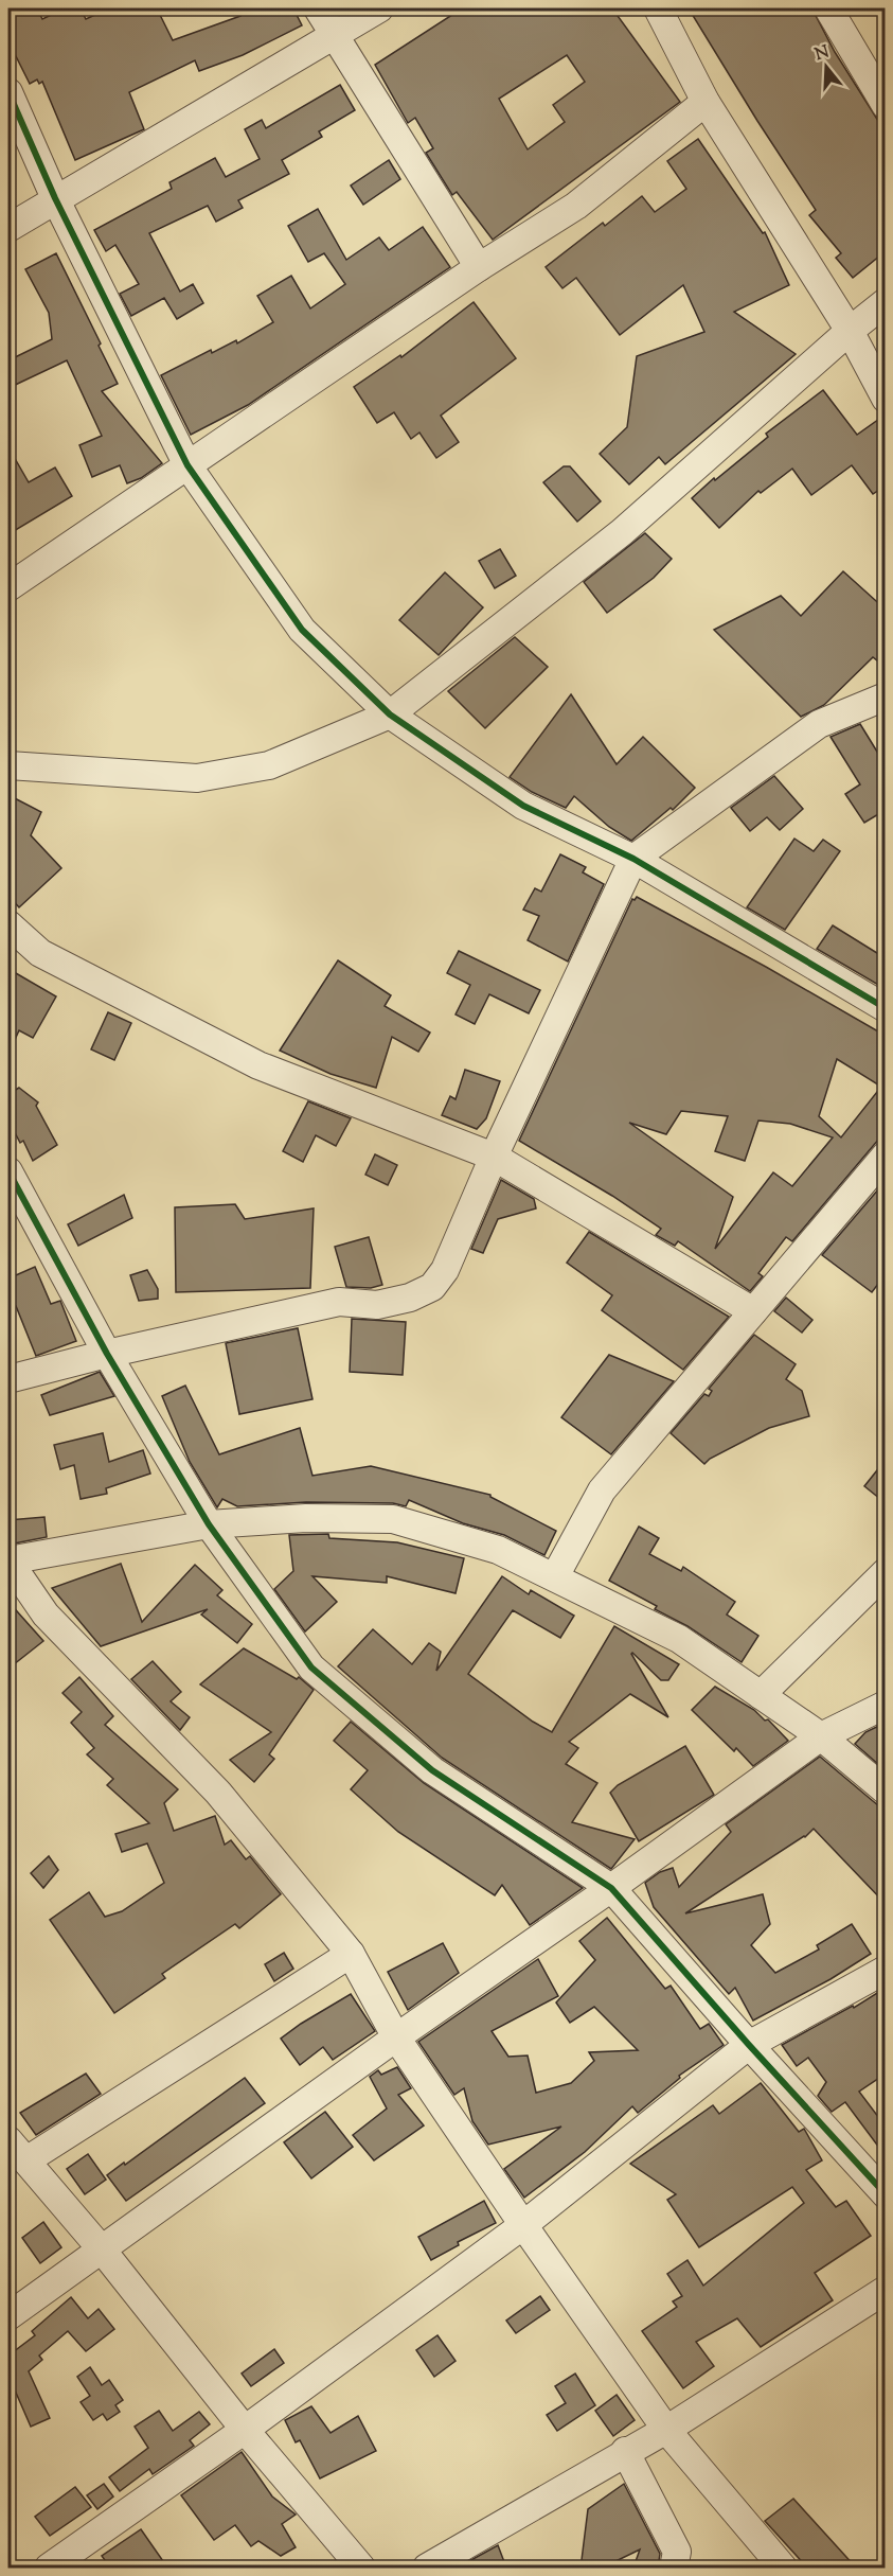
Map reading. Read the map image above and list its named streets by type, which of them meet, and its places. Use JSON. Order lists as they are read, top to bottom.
{
  "north": "top"
}
